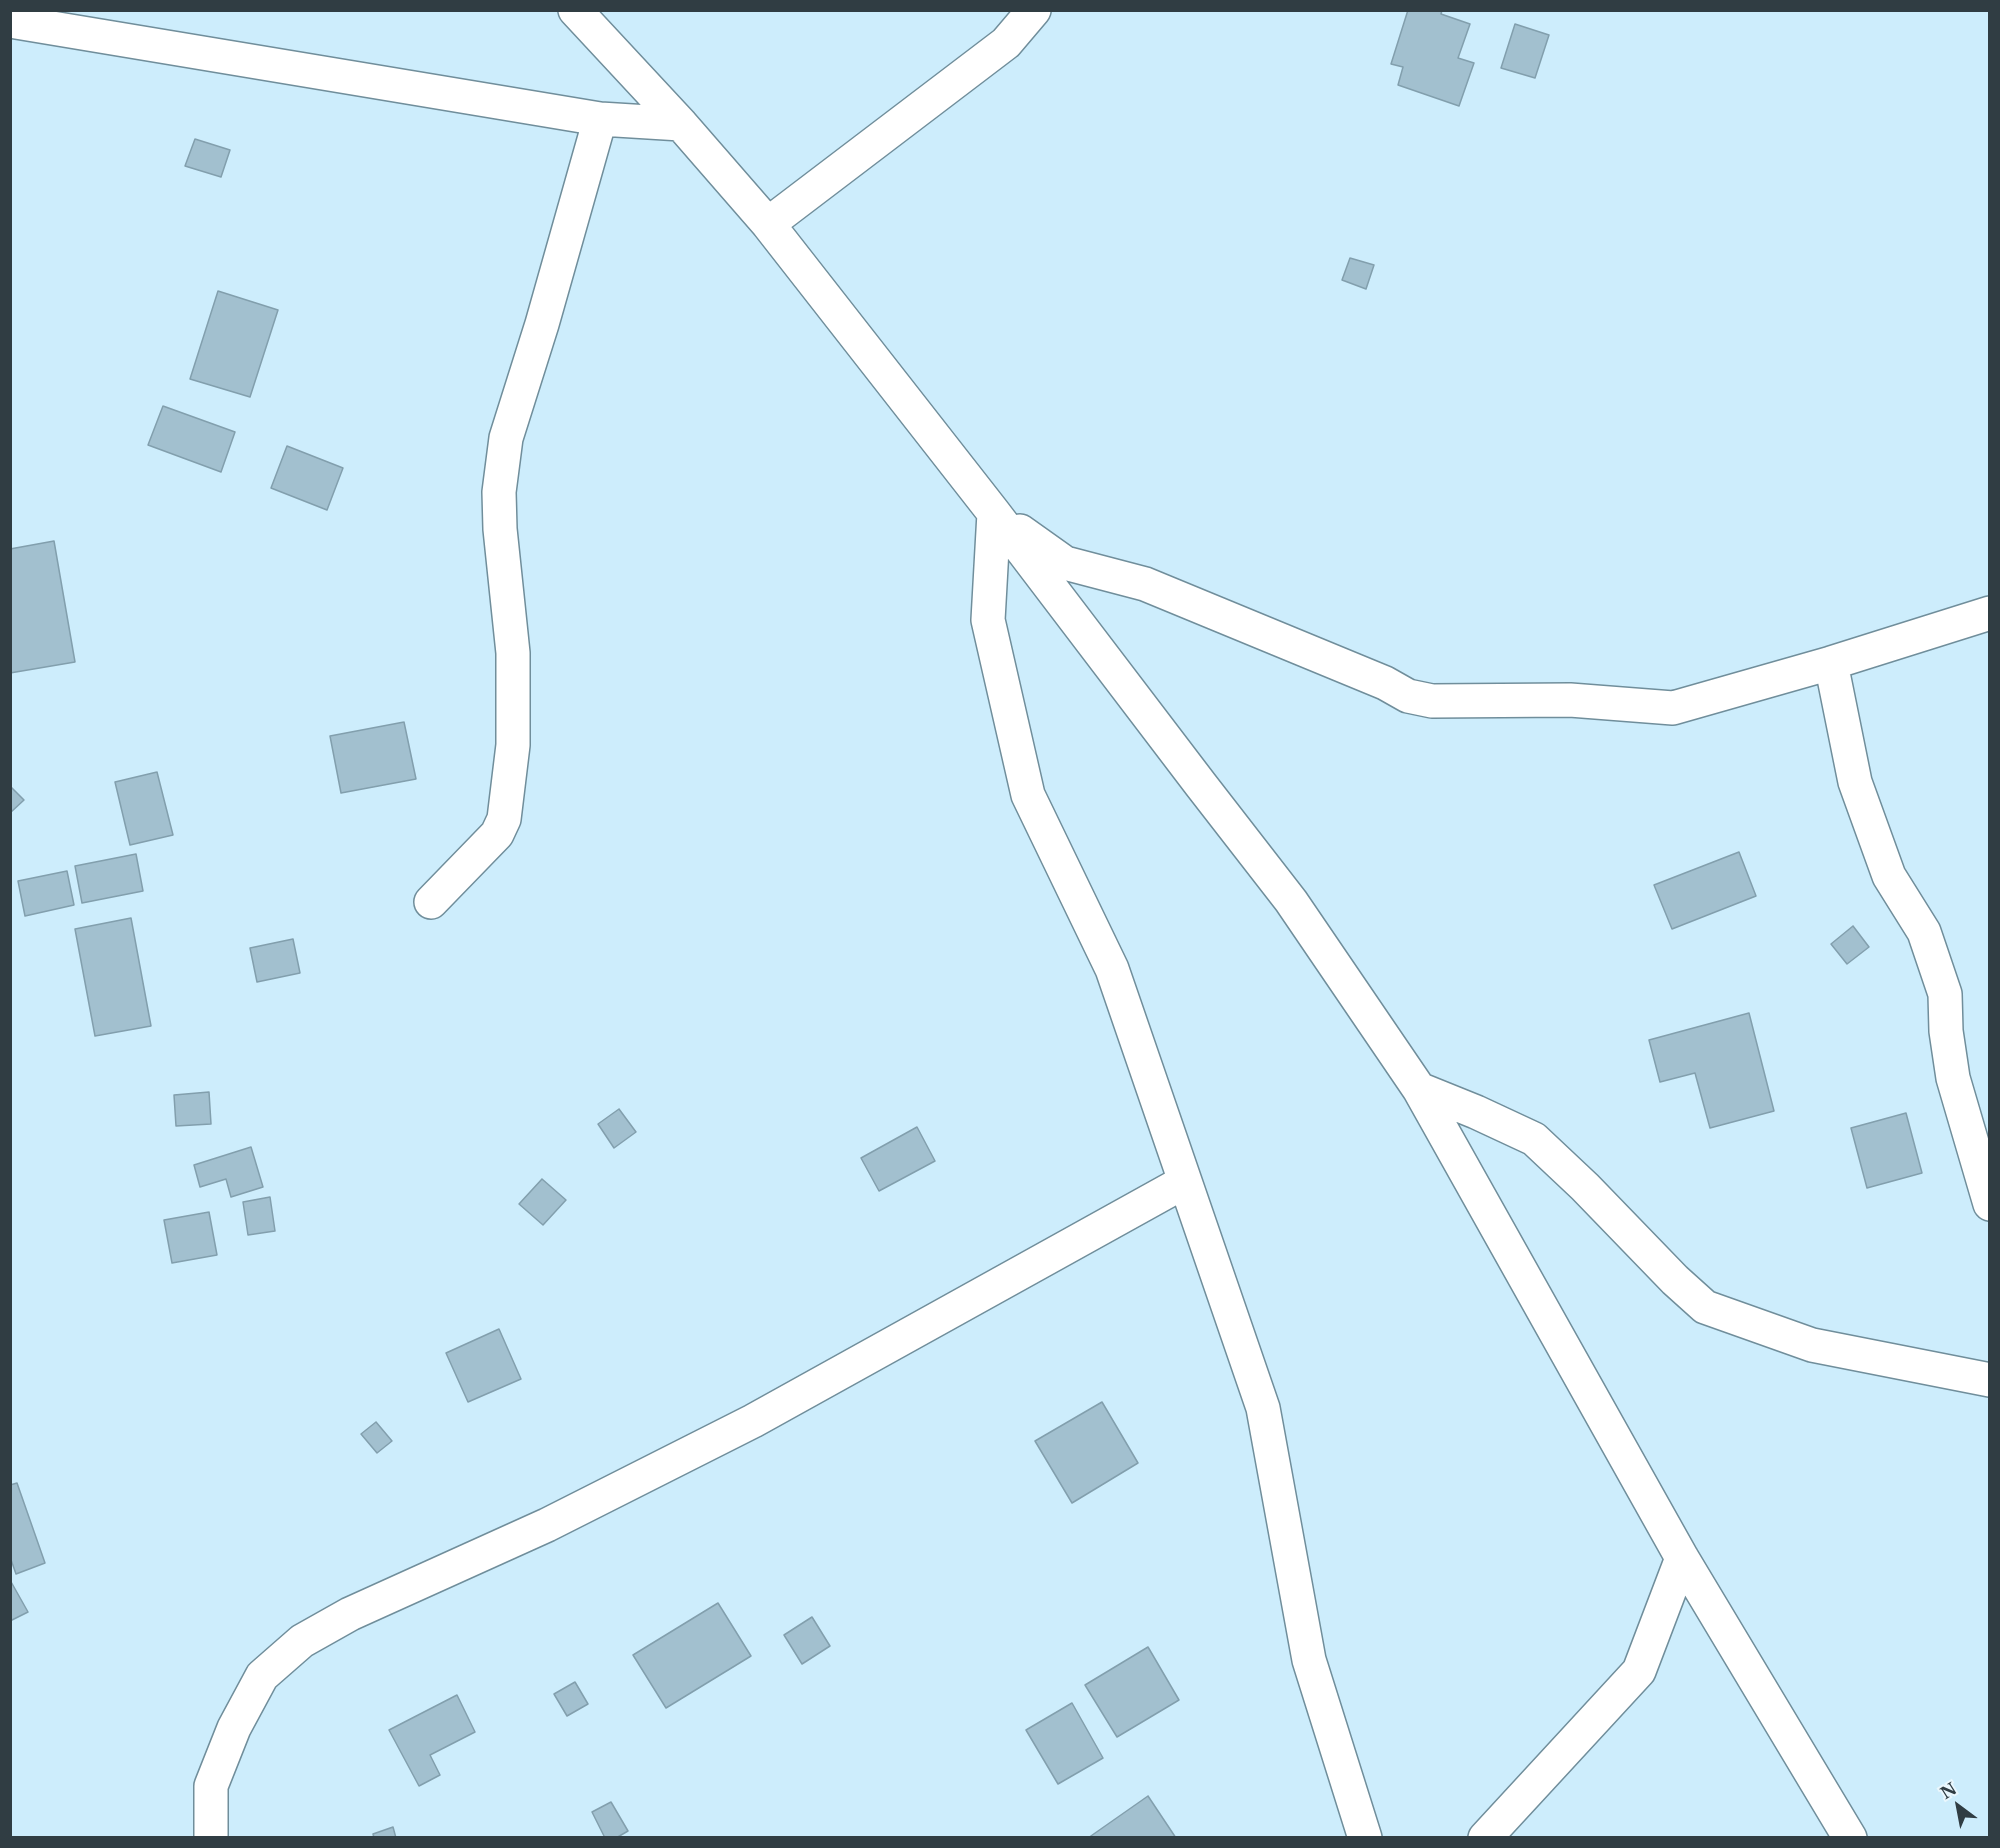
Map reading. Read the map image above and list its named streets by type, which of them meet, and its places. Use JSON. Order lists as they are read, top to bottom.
{
  "north": "top left"
}
